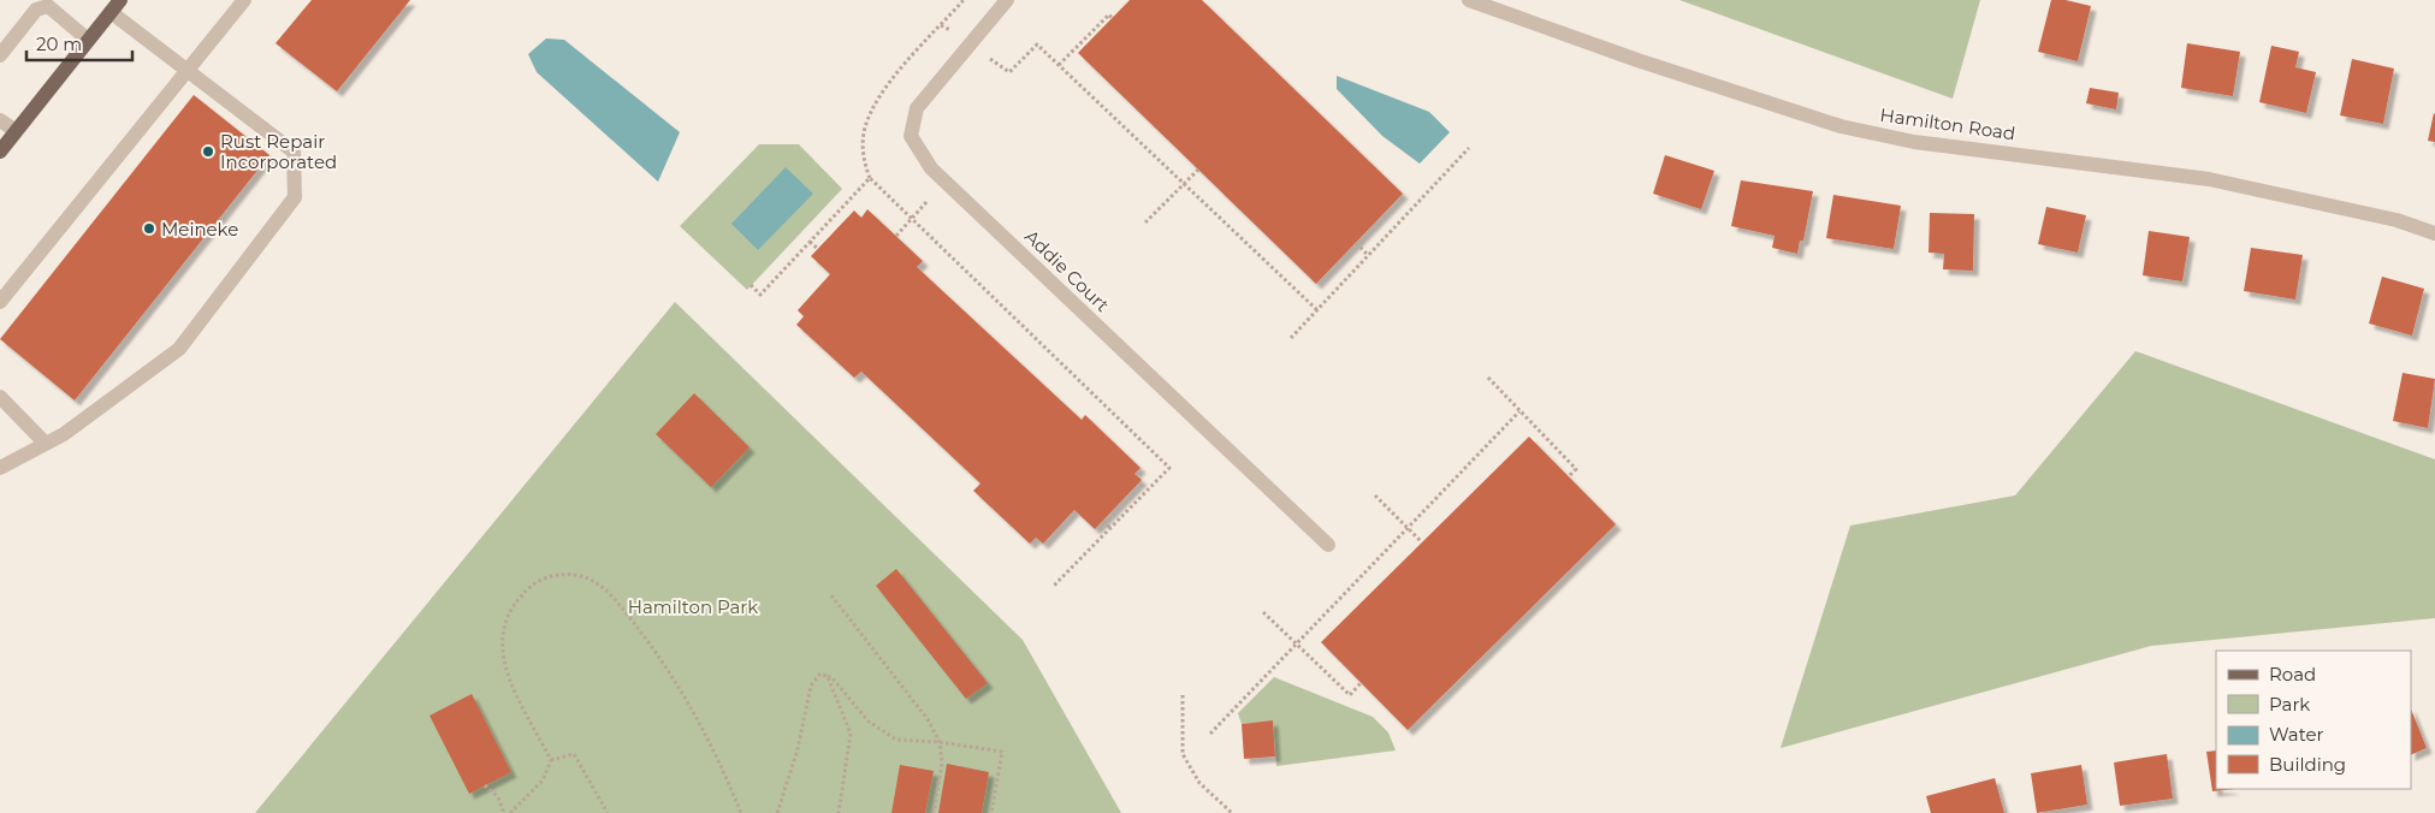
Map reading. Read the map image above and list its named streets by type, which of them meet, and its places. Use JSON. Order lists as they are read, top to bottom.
{
  "streets": {
    "street": ["Hamilton Road", "Addie Court"]
  },
  "parks": ["Hamilton Park"],
  "places": ["Rust Repair Incorporated", "Meineke"],
  "legend": [
    "Road",
    "Park",
    "Water",
    "Building"
  ],
  "scale_bar": "20 m"
}
